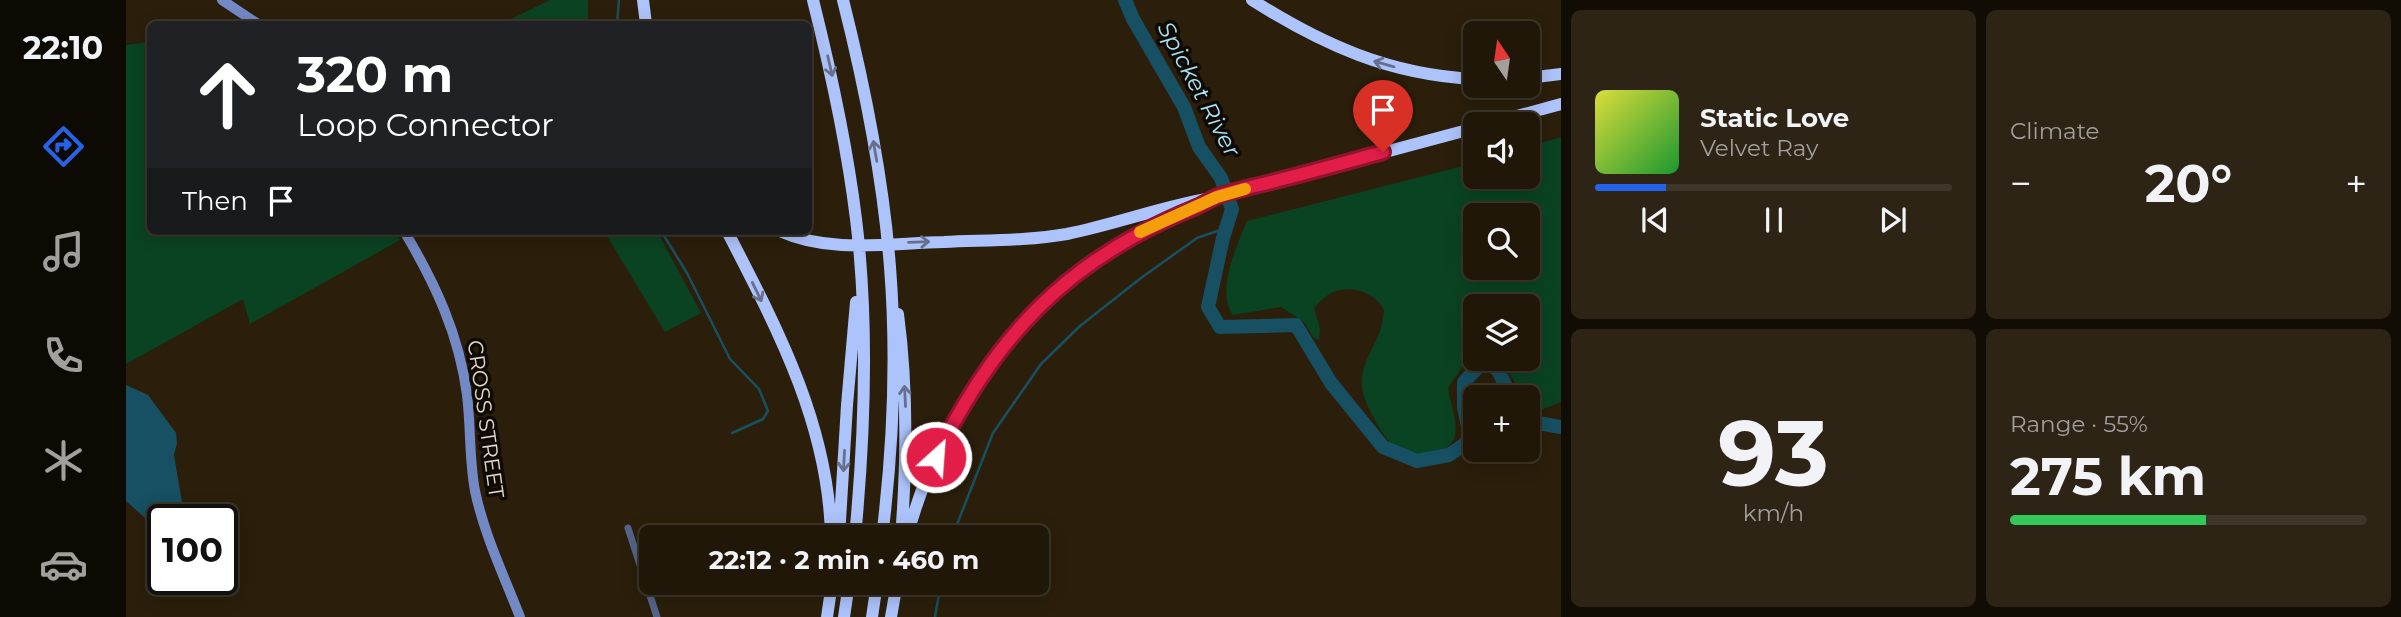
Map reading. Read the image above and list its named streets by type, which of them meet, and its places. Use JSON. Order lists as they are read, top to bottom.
{
  "streets": {
    "street": ["CROSS STREET"]
  },
  "water": ["Spicket River"],
  "north": "top",
  "page": {
    "tabs": "22:10",
    "tile": [
      "Climate",
      ["93", "km/h"],
      ["Range · 55%", "275 km"]
    ],
    "map_buttons": "+",
    "turn": ["320 m", "Loop Connector"],
    "song": ["Static Love", "Velvet Ray"],
    "heat": ["−", "20°", "+"],
    "then": "Then",
    "limit": "100",
    "trip": "22:12 · 2 min · 460 m"
  }
}
